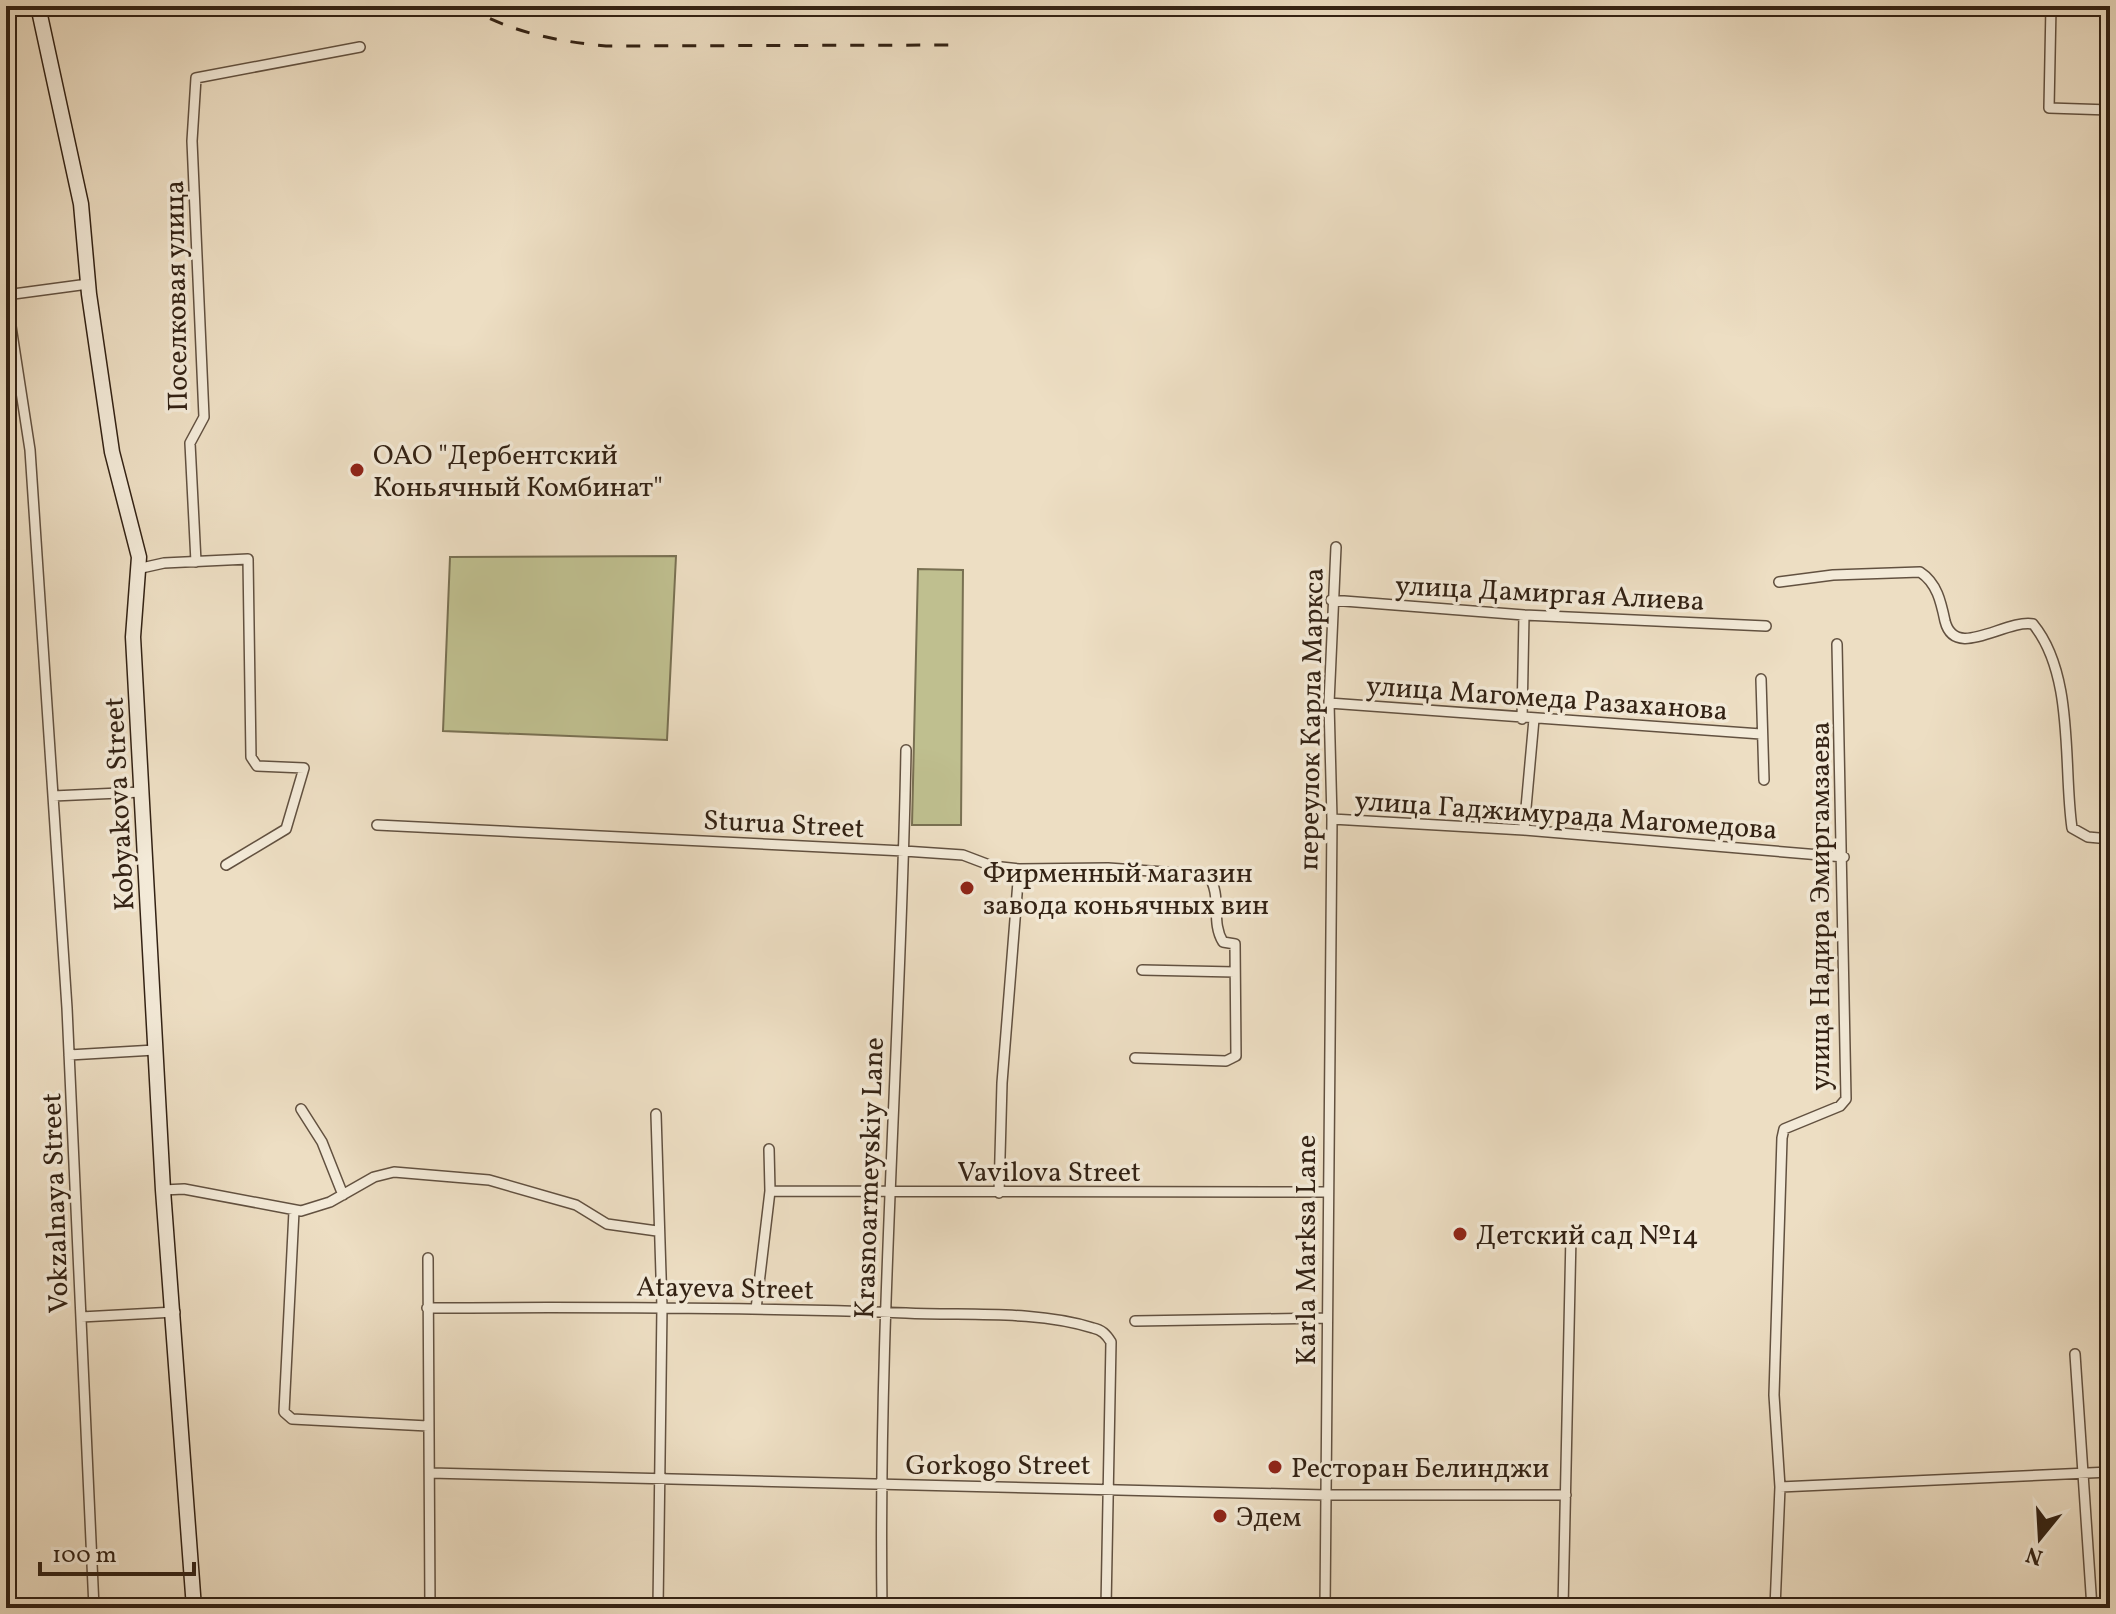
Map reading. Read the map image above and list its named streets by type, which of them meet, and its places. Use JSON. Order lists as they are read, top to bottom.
{
  "streets": {
    "street": [
      "Поселковая улица",
      "улица Дамиргая Алиева",
      "улица Магомеда Разаханова",
      "переулок Карла Маркса",
      "Kobyakova Street",
      "улица Гаджимурада Магомедова",
      "Sturua Street",
      "улица Надира Эмиргамзаева",
      "Vavilova Street",
      "Krasnoarmeyskiy Lane",
      "Vokzalnaya Street",
      "Karla Marksa Lane",
      "Atayeva Street",
      "Gorkogo Street"
    ]
  },
  "crossings": [
    ["улица Дамиргая Алиева", "переулок Карла Маркса"],
    ["улица Магомеда Разаханова", "переулок Карла Маркса"],
    ["переулок Карла Маркса", "улица Гаджимурада Магомедова"],
    ["переулок Карла Маркса", "Vavilova Street"],
    ["переулок Карла Маркса", "Karla Marksa Lane"],
    ["улица Гаджимурада Магомедова", "улица Надира Эмиргамзаева"],
    ["Sturua Street", "Krasnoarmeyskiy Lane"],
    ["Vavilova Street", "Krasnoarmeyskiy Lane"],
    ["Vavilova Street", "Karla Marksa Lane"],
    ["Krasnoarmeyskiy Lane", "Atayeva Street"],
    ["Krasnoarmeyskiy Lane", "Gorkogo Street"],
    ["Karla Marksa Lane", "Gorkogo Street"],
    ["Atayeva Street", "Gorkogo Street"]
  ],
  "places": [
    "ОАО \"Дербентский Коньячный Комбинат\"",
    "Фирменный магазин завода коньячных вин",
    "Детский сад №14",
    "Ресторан Белинджи",
    "Эдем"
  ],
  "scale_bar": "100 m",
  "north": "bottom"
}
